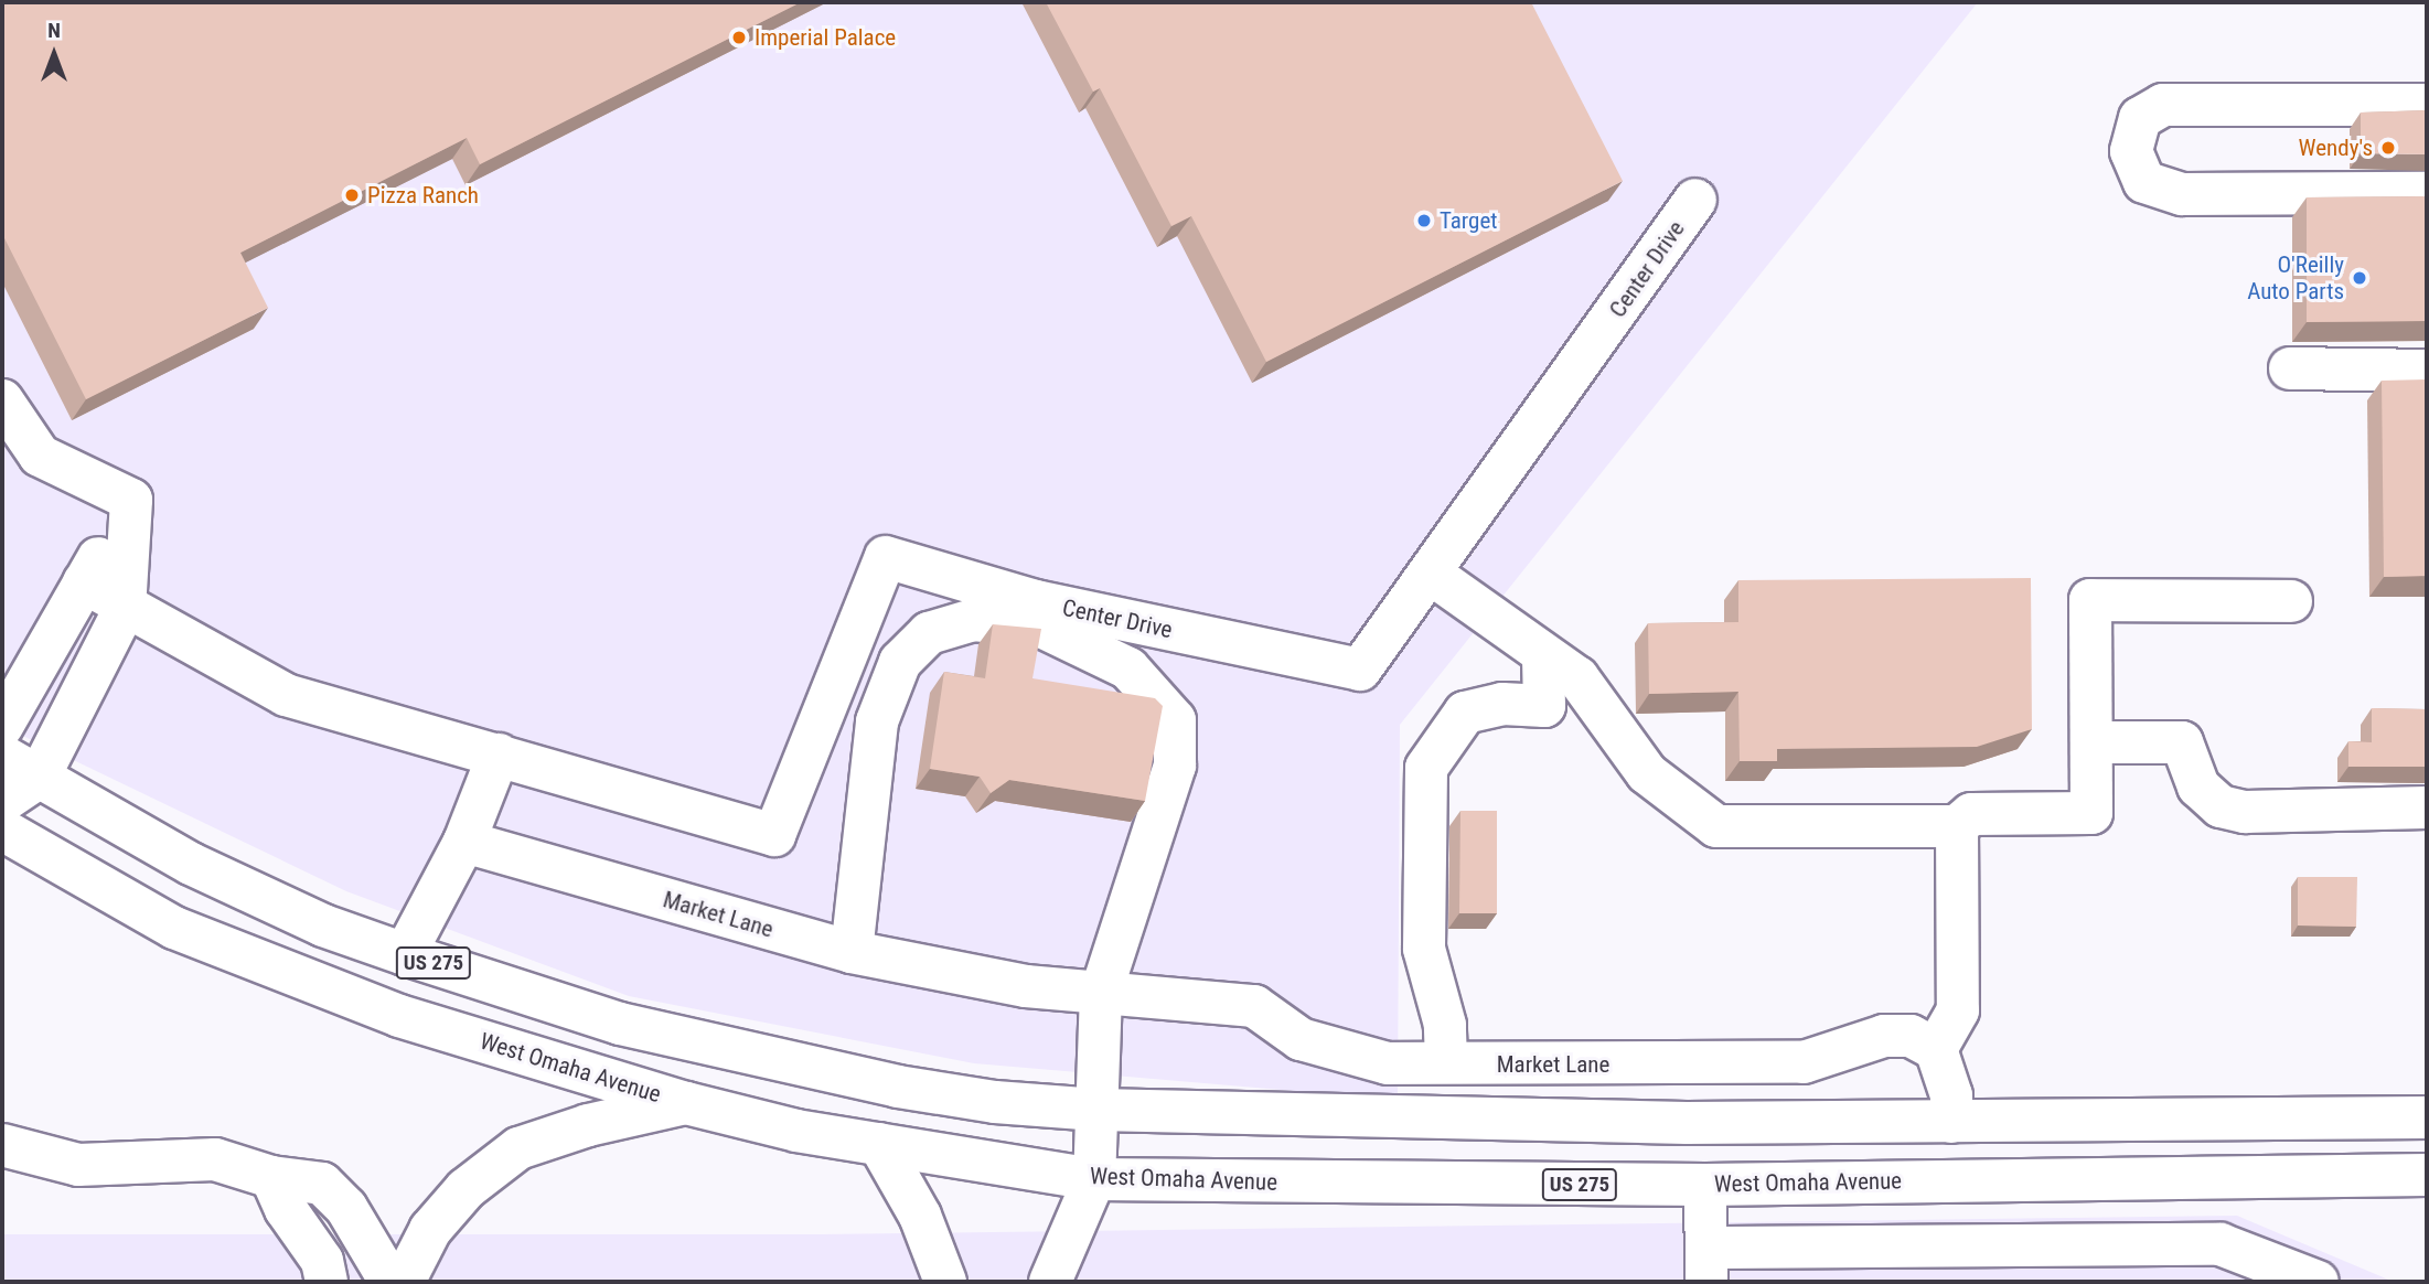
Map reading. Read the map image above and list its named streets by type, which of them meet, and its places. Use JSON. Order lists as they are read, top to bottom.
{
  "streets": {
    "main road": [
      "Center Drive",
      "Market Lane",
      "US 275",
      "West Omaha Avenue"
    ]
  },
  "places": [
    "Imperial Palace",
    "Wendy's",
    "Pizza Ranch",
    "Target",
    "O'Reilly Auto Parts"
  ],
  "north": "top"
}
